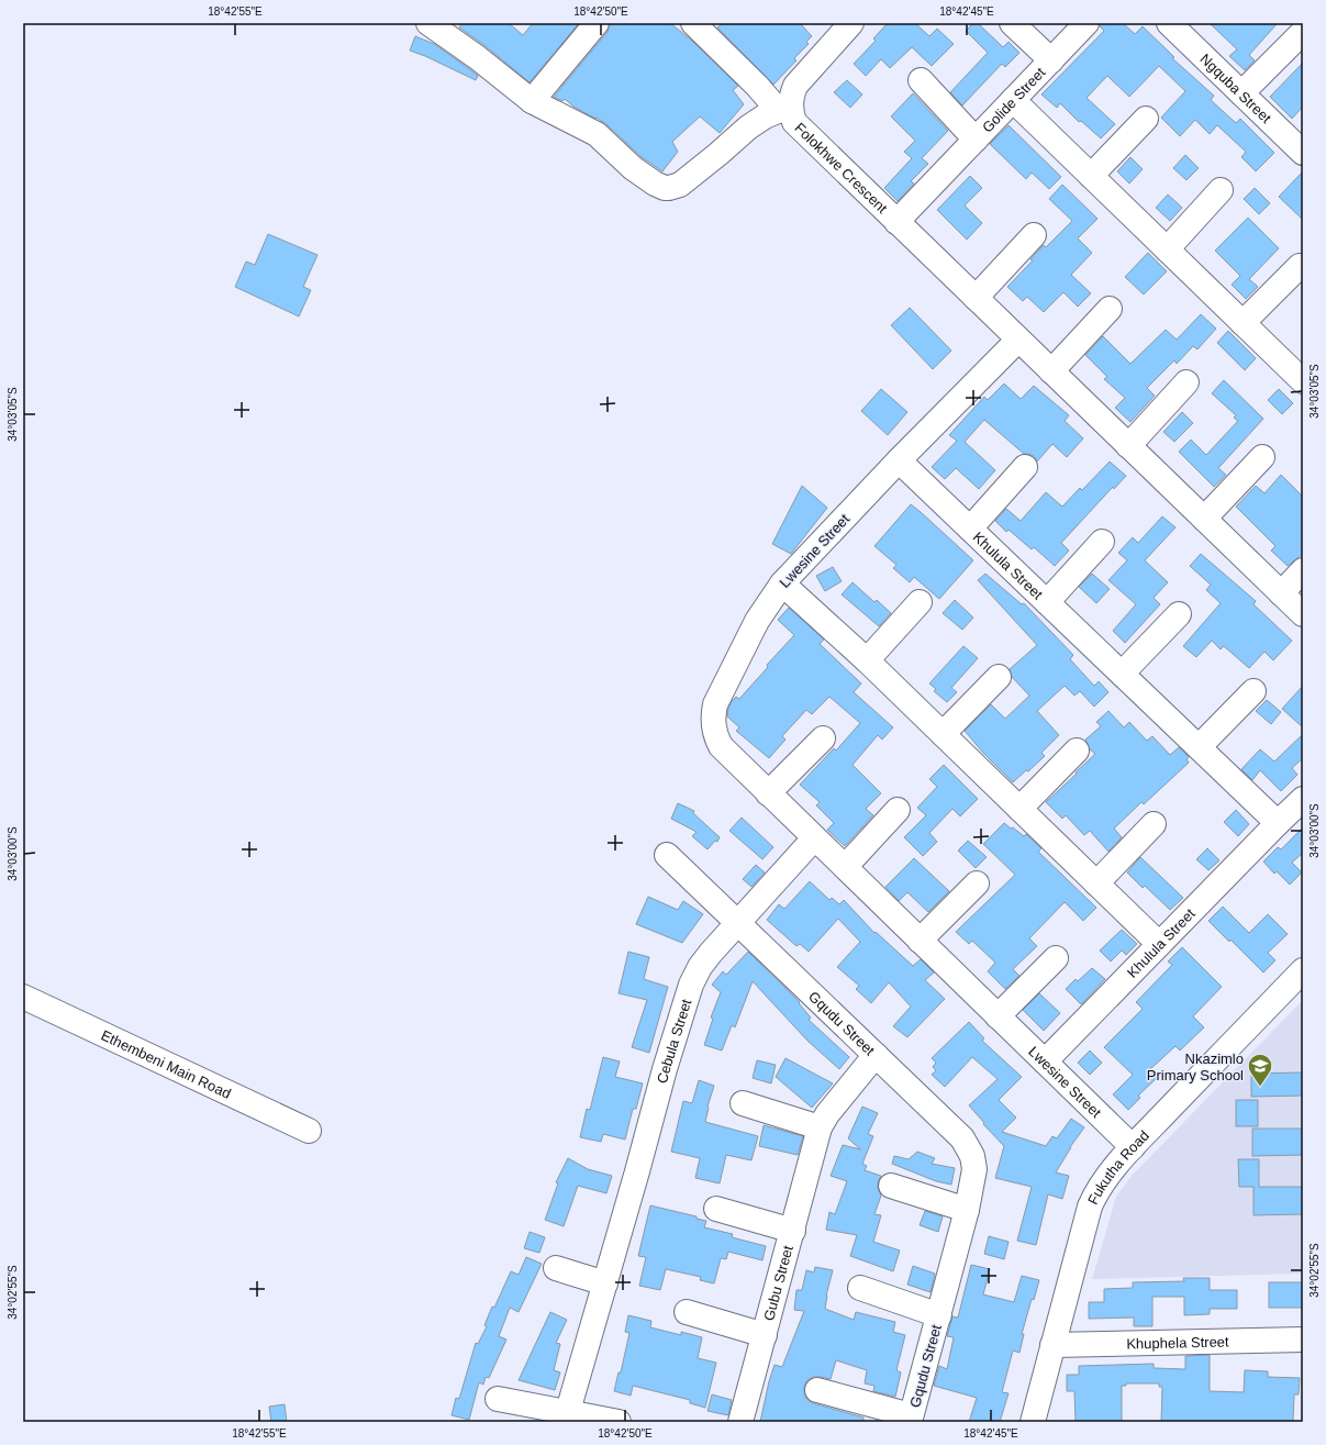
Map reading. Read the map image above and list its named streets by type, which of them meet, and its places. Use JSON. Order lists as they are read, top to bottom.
{
  "streets": {
    "street": [
      "Ngquba Street",
      "Golide Street",
      "Folokhwe Crescent",
      "Lwesine Street",
      "Khulula Street",
      "Gqudu Street",
      "Cebula Street",
      "Ethembeni Main Road",
      "Fukutha Road",
      "Gubu Street",
      "Khuphela Street"
    ]
  },
  "crossings": [
    ["Golide Street", "Folokhwe Crescent"],
    ["Folokhwe Crescent", "Lwesine Street"],
    ["Lwesine Street", "Khulula Street"],
    ["Lwesine Street", "Cebula Street"],
    ["Lwesine Street", "Fukutha Road"],
    ["Gqudu Street", "Cebula Street"],
    ["Gqudu Street", "Gubu Street"],
    ["Fukutha Road", "Khuphela Street"]
  ],
  "places": {
    "school or university": ["Nkazimlo Primary School"]
  },
  "coordinates": [
    "18°42'55\"E",
    "18°42'50\"E",
    "18°42'45\"E",
    "34°03'05\"S",
    "34°03'00\"S",
    "34°02'55\"S"
  ]
}
